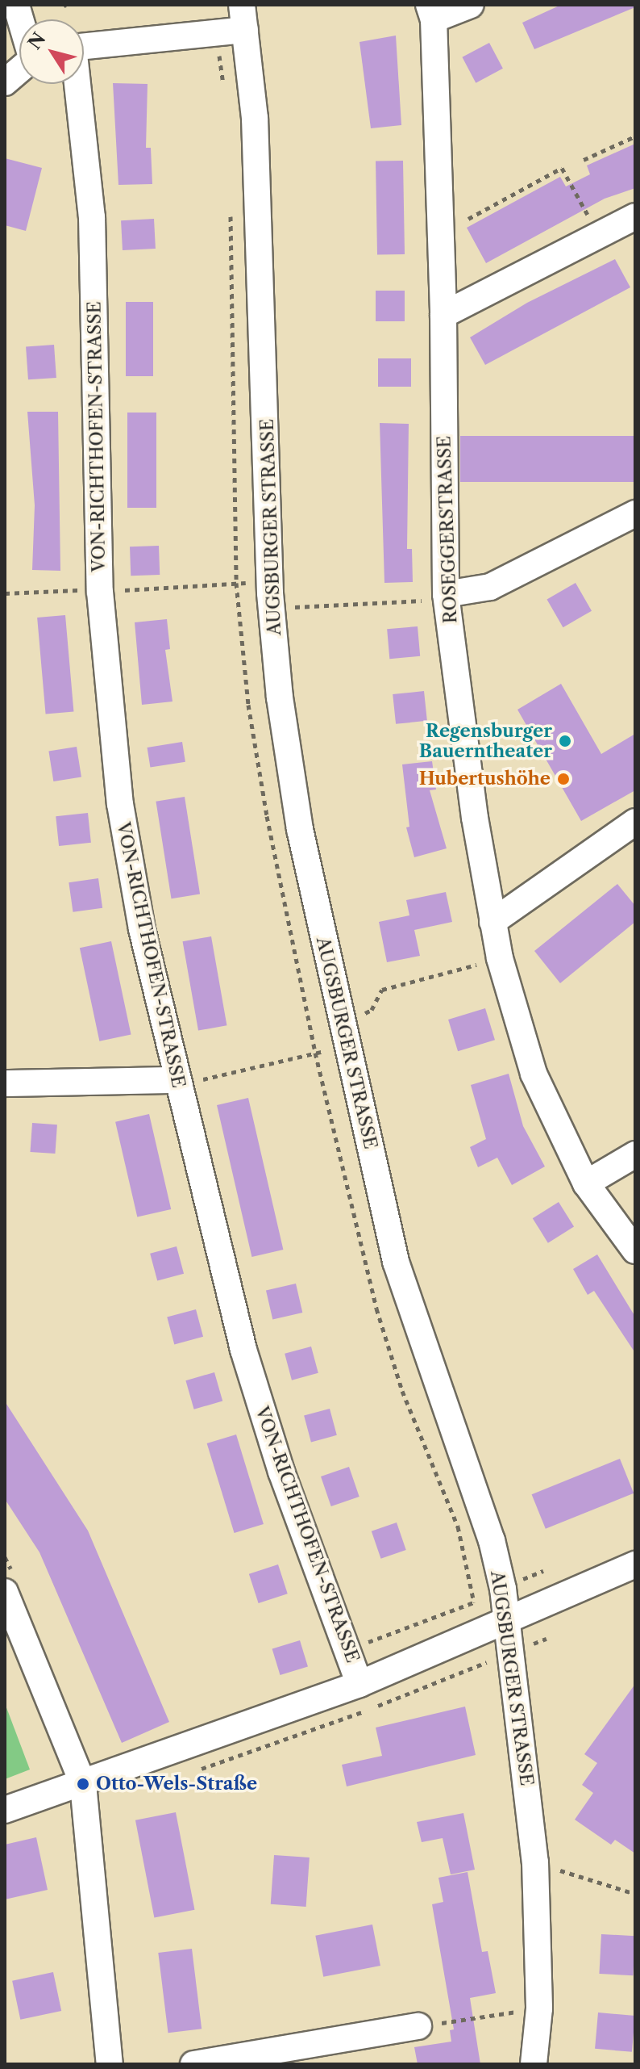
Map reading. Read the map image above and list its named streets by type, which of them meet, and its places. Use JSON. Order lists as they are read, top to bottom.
{
  "streets": {
    "street": ["VON-RICHTHOFEN-STRASSE", "AUGSBURGER STRASSE", "ROSEGGERSTRASSE"]
  },
  "places": ["Regensburger Bauerntheater", "Hubertushöhe", "Otto-Wels-Straße"],
  "north": "top left"
}
